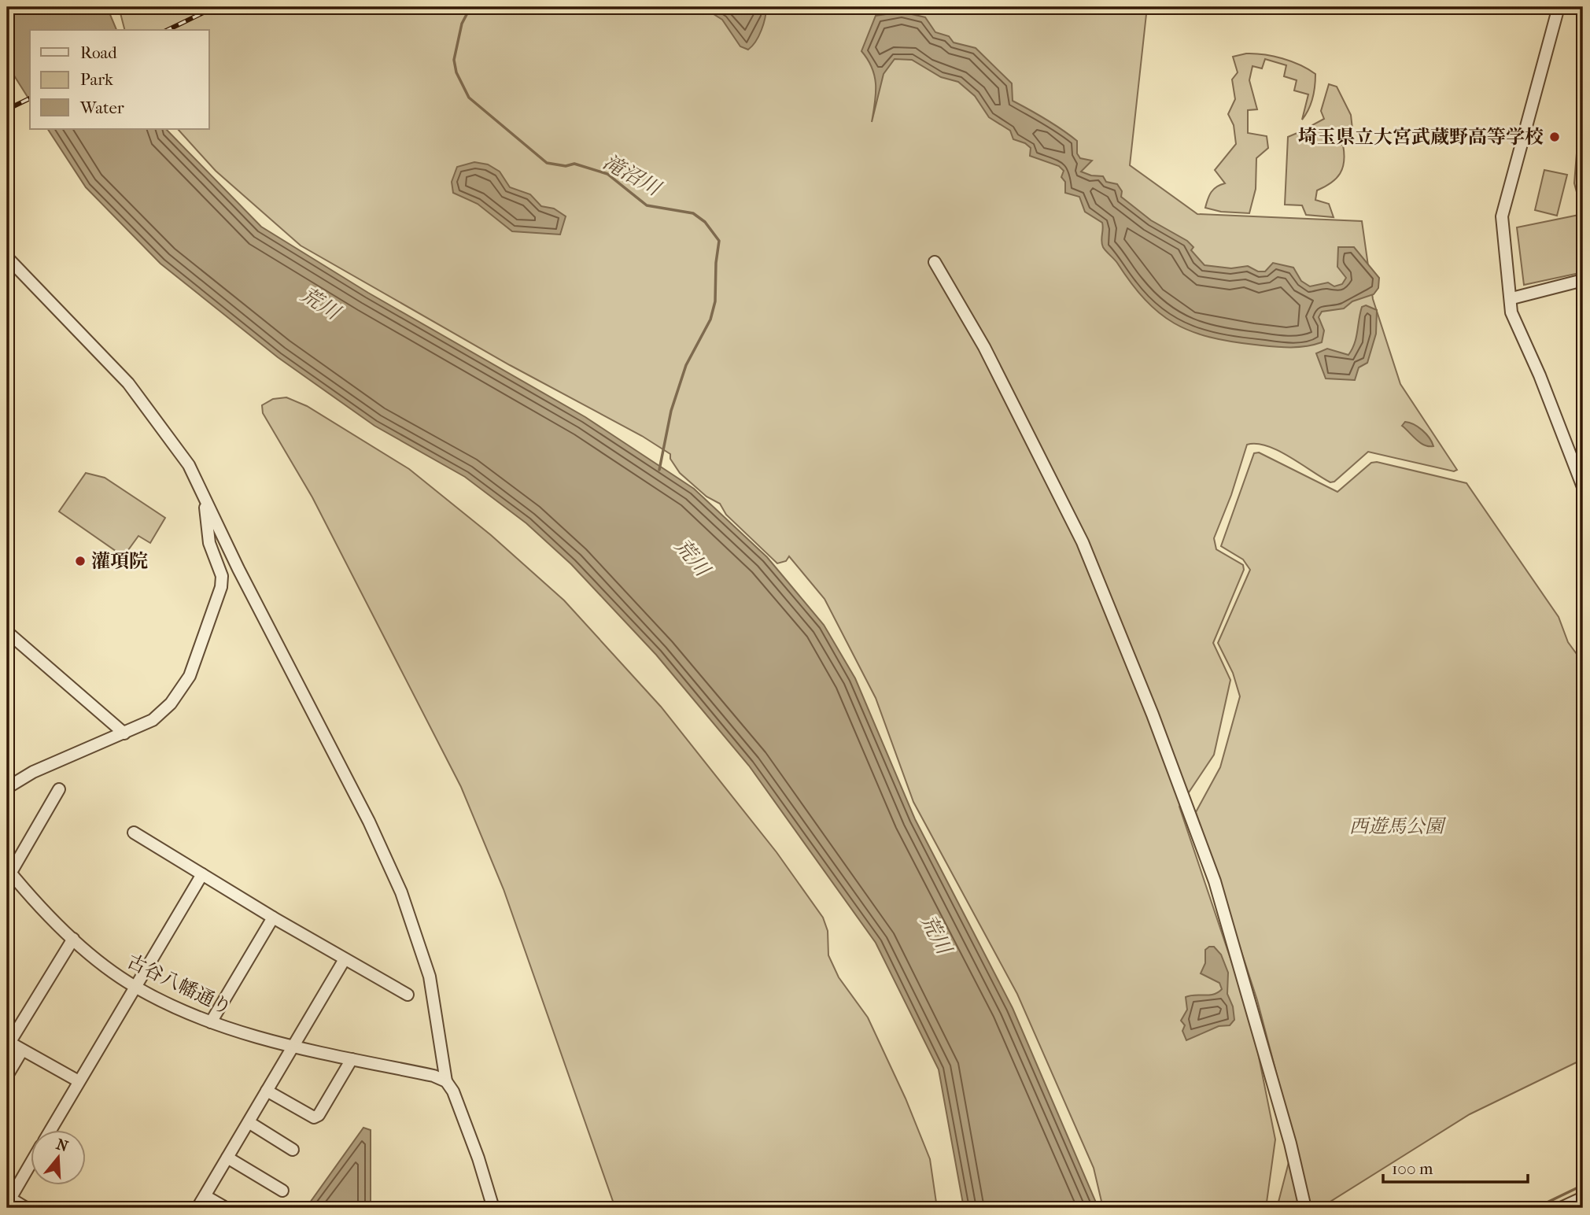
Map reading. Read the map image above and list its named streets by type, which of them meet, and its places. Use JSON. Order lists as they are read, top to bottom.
{
  "streets": {
    "street": ["古谷八幡通り"]
  },
  "water": ["滝沼川", "荒川"],
  "parks": ["西遊馬公園"],
  "places": ["埼玉県立大宮武蔵野高等学校", "灌項院"],
  "legend": ["Road", "Park", "Water"],
  "scale_bar": "100 m",
  "north": "top"
}
